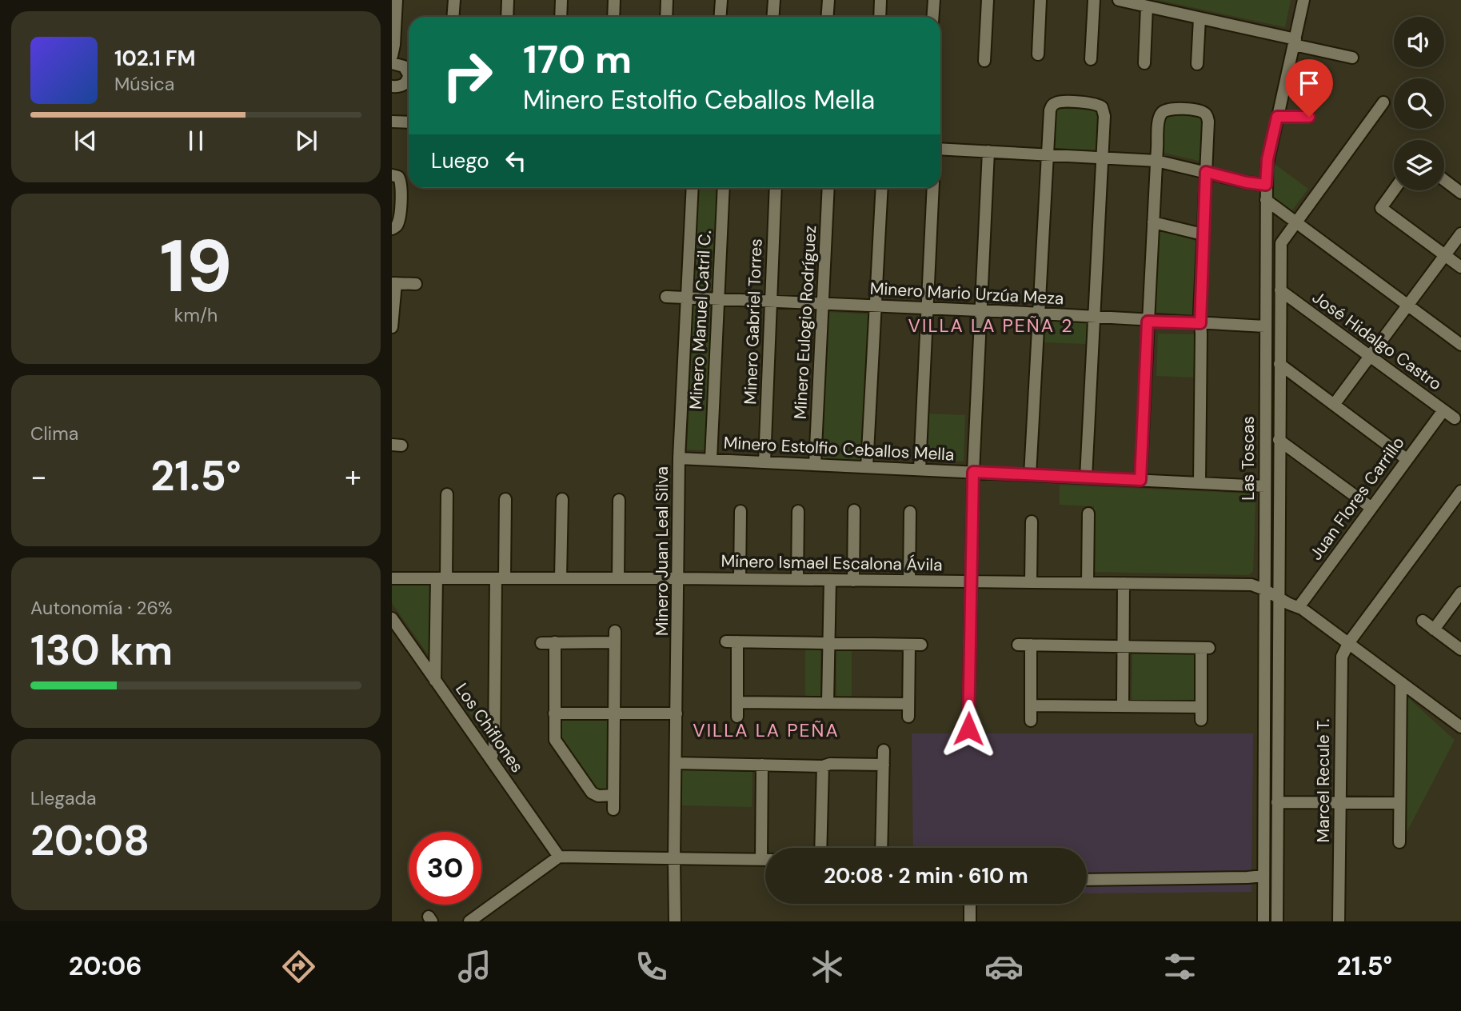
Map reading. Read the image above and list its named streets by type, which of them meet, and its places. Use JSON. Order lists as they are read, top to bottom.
{
  "streets": {
    "street": [
      "Minero Mario Urzúa Meza",
      "Minero Manuel Catril C.",
      "Minero Gabriel Torres",
      "Minero Eulogio Rodríguez",
      "José Hidalgo Castro",
      "Minero Estolfio Ceballos Mella",
      "Las Toscas",
      "Juan Flores Carrillo",
      "Minero Juan Leal Silva",
      "Minero Ismael Escalona Ávila",
      "Los Chiflones",
      "Marcel Recule T."
    ]
  },
  "crossings": [
    ["Minero Mario Urzúa Meza", "Minero Manuel Catril C."],
    ["Minero Mario Urzúa Meza", "Minero Gabriel Torres"],
    ["Minero Mario Urzúa Meza", "Minero Eulogio Rodríguez"],
    ["Minero Mario Urzúa Meza", "Las Toscas"],
    ["Minero Mario Urzúa Meza", "Minero Juan Leal Silva"],
    ["Minero Manuel Catril C.", "Minero Estolfio Ceballos Mella"],
    ["Minero Gabriel Torres", "Minero Estolfio Ceballos Mella"],
    ["Minero Eulogio Rodríguez", "Minero Estolfio Ceballos Mella"],
    ["José Hidalgo Castro", "Las Toscas"],
    ["José Hidalgo Castro", "Juan Flores Carrillo"],
    ["Minero Estolfio Ceballos Mella", "Las Toscas"],
    ["Minero Estolfio Ceballos Mella", "Minero Juan Leal Silva"],
    ["Las Toscas", "Minero Ismael Escalona Ávila"],
    ["Juan Flores Carrillo", "Minero Ismael Escalona Ávila"],
    ["Minero Juan Leal Silva", "Minero Ismael Escalona Ávila"],
    ["Minero Ismael Escalona Ávila", "Marcel Recule T."]
  ],
  "districts": ["VILLA LA PEÑA 2", "VILLA LA PEÑA"],
  "page": {
    "turn": ["170 m", "Minero Estolfio Ceballos Mella"],
    "song": ["102.1 FM", "Música"],
    "then": "Luego",
    "tile": [
      ["19", "km/h"],
      "Clima",
      ["Autonomía · 26%", "130 km"],
      ["Llegada", "20:08"]
    ],
    "heat": ["−", "21.5°", "+"],
    "limit": "30",
    "trip": "20:08 · 2 min · 610 m",
    "tabs": ["20:06", "21.5°"]
  }
}
